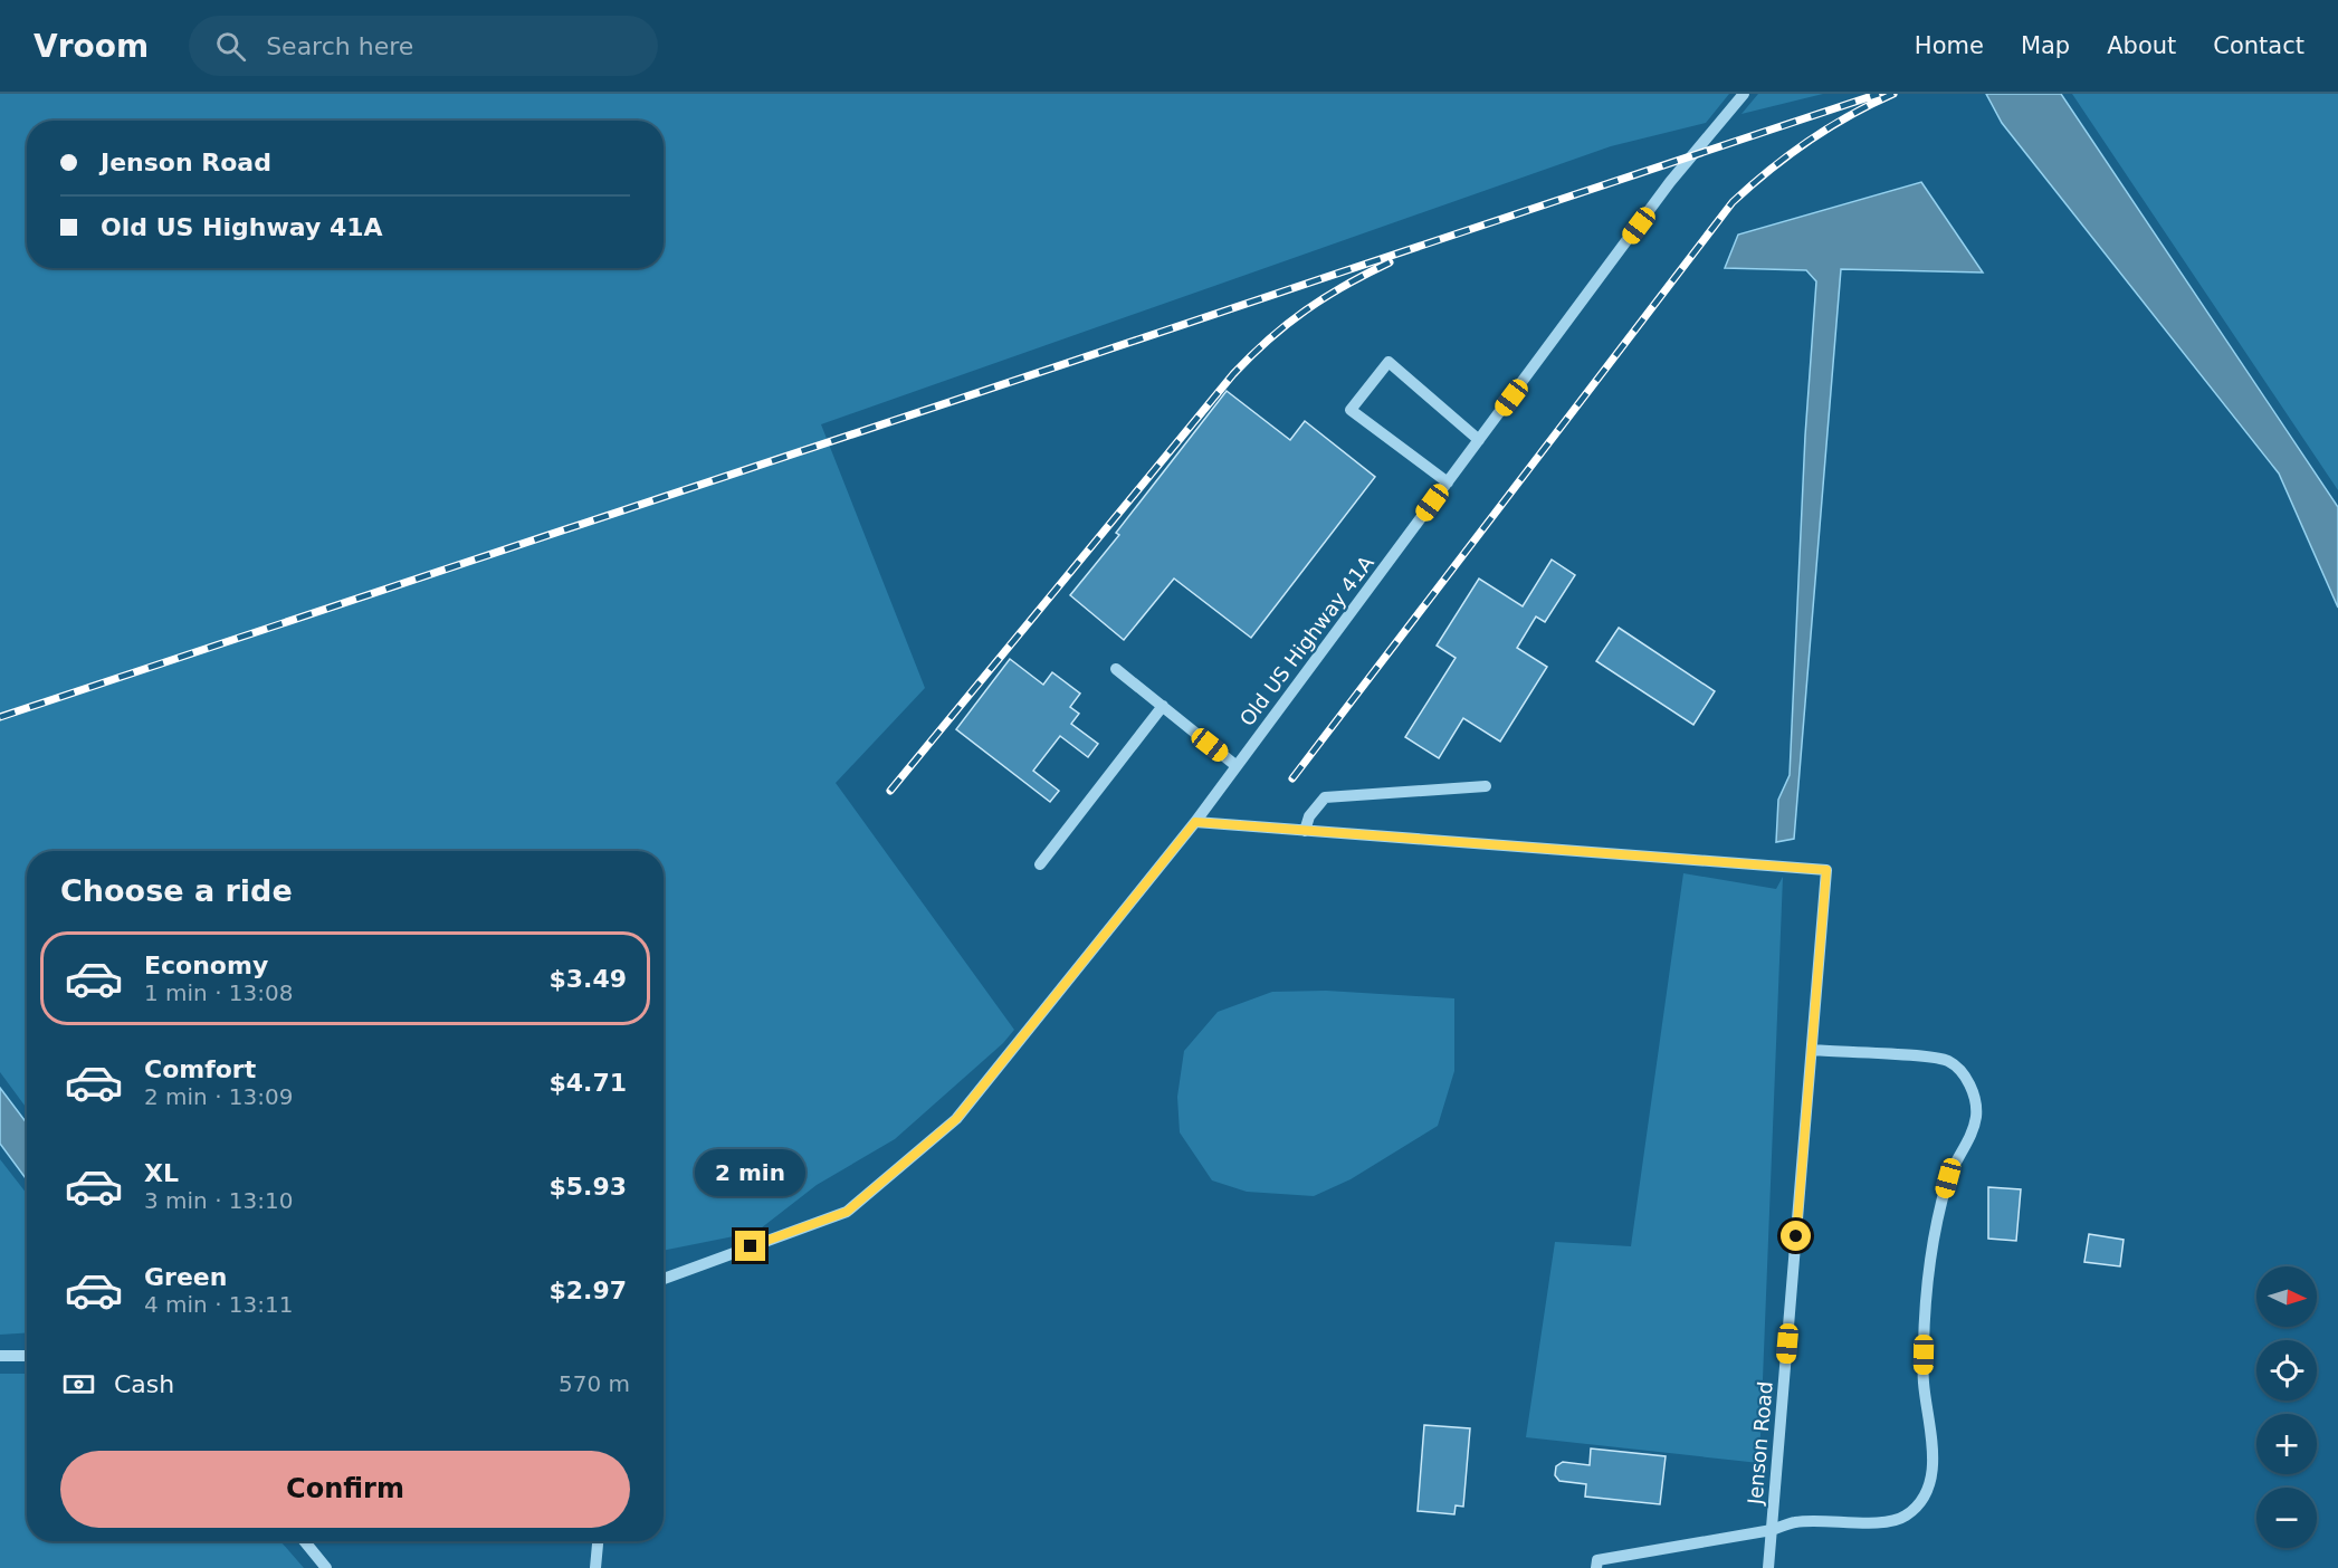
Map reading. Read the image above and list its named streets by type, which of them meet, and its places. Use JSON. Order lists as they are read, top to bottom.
{
  "streets": {
    "street": ["Old US Highway 41A", "Jenson Road"]
  },
  "crossings": [
    ["Old US Highway 41A", "Jenson Road"]
  ],
  "north": "right",
  "page": {
    "header": "Vroom",
    "search": "Search here",
    "nav": [
      "Home",
      "Map",
      "About",
      "Contact"
    ],
    "banner": ["Jenson Road", "Old US Highway 41A"],
    "heading": "Choose a ride",
    "list": [
      {
        "name": "Economy",
        "note": "1 min · 13:08",
        "value": "$3.49"
      },
      {
        "name": "Comfort",
        "note": "2 min · 13:09",
        "value": "$4.71"
      },
      {
        "name": "XL",
        "note": "3 min · 13:10",
        "value": "$5.93"
      },
      {
        "name": "Green",
        "note": "4 min · 13:11",
        "value": "$2.97"
      }
    ],
    "bubble": "2 min",
    "map_buttons": ["+", "−"],
    "pay": ["Cash", "570 m"],
    "buttons": "Confirm"
  }
}
